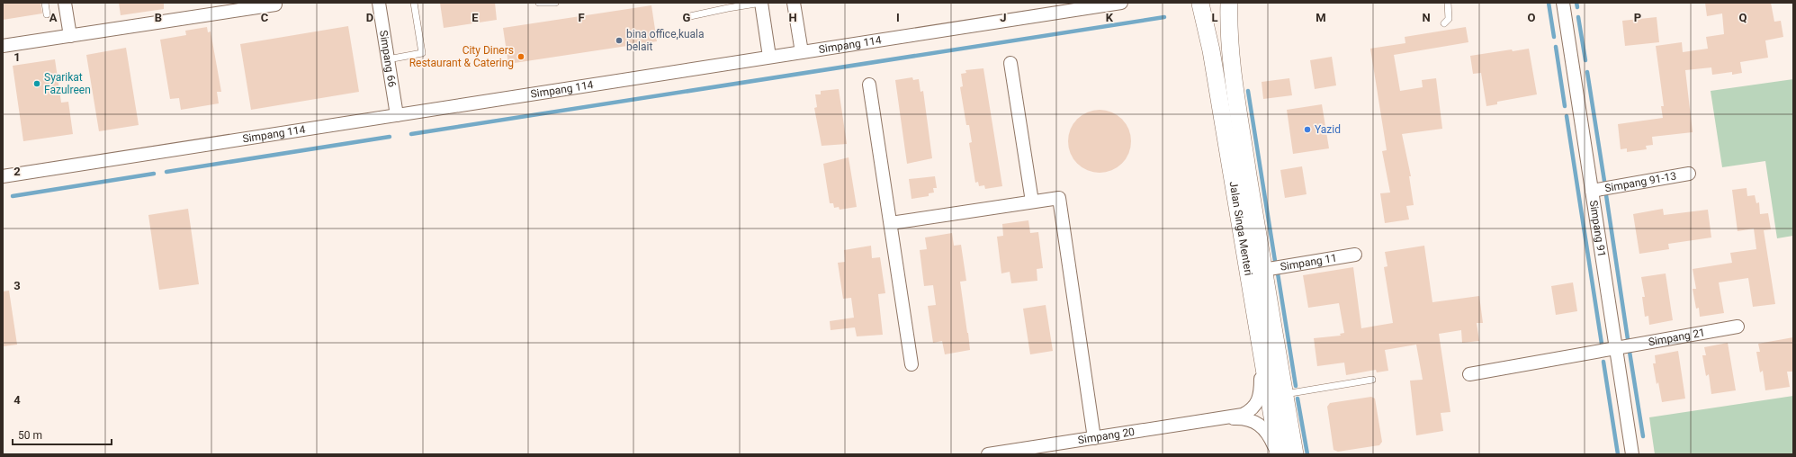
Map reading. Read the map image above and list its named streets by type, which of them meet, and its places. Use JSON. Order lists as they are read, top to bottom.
{
  "streets": {
    "main road": ["Jalan Singa Menteri"],
    "street": [
      "Simpang 114",
      "Simpang 66",
      "Simpang 91-13",
      "Simpang 91",
      "Simpang 11",
      "Simpang 21",
      "Simpang 20"
    ]
  },
  "crossings": [
    ["Simpang 114", "Simpang 66"],
    ["Simpang 91-13", "Simpang 91"],
    ["Jalan Singa Menteri", "Simpang 11"],
    ["Simpang 91", "Simpang 21"]
  ],
  "places": [
    "bina office,kuala belait",
    "City Diners Restaurant & Catering",
    "Syarikat Fazulreen",
    "Yazid"
  ],
  "scale_bar": "50 m",
  "grid": {
    "columns": [
      "A",
      "B",
      "C",
      "D",
      "E",
      "F",
      "G",
      "H",
      "I",
      "J",
      "K",
      "L",
      "M",
      "N",
      "O",
      "P",
      "Q"
    ],
    "rows": [
      "1",
      "2",
      "3",
      "4"
    ]
  }
}
